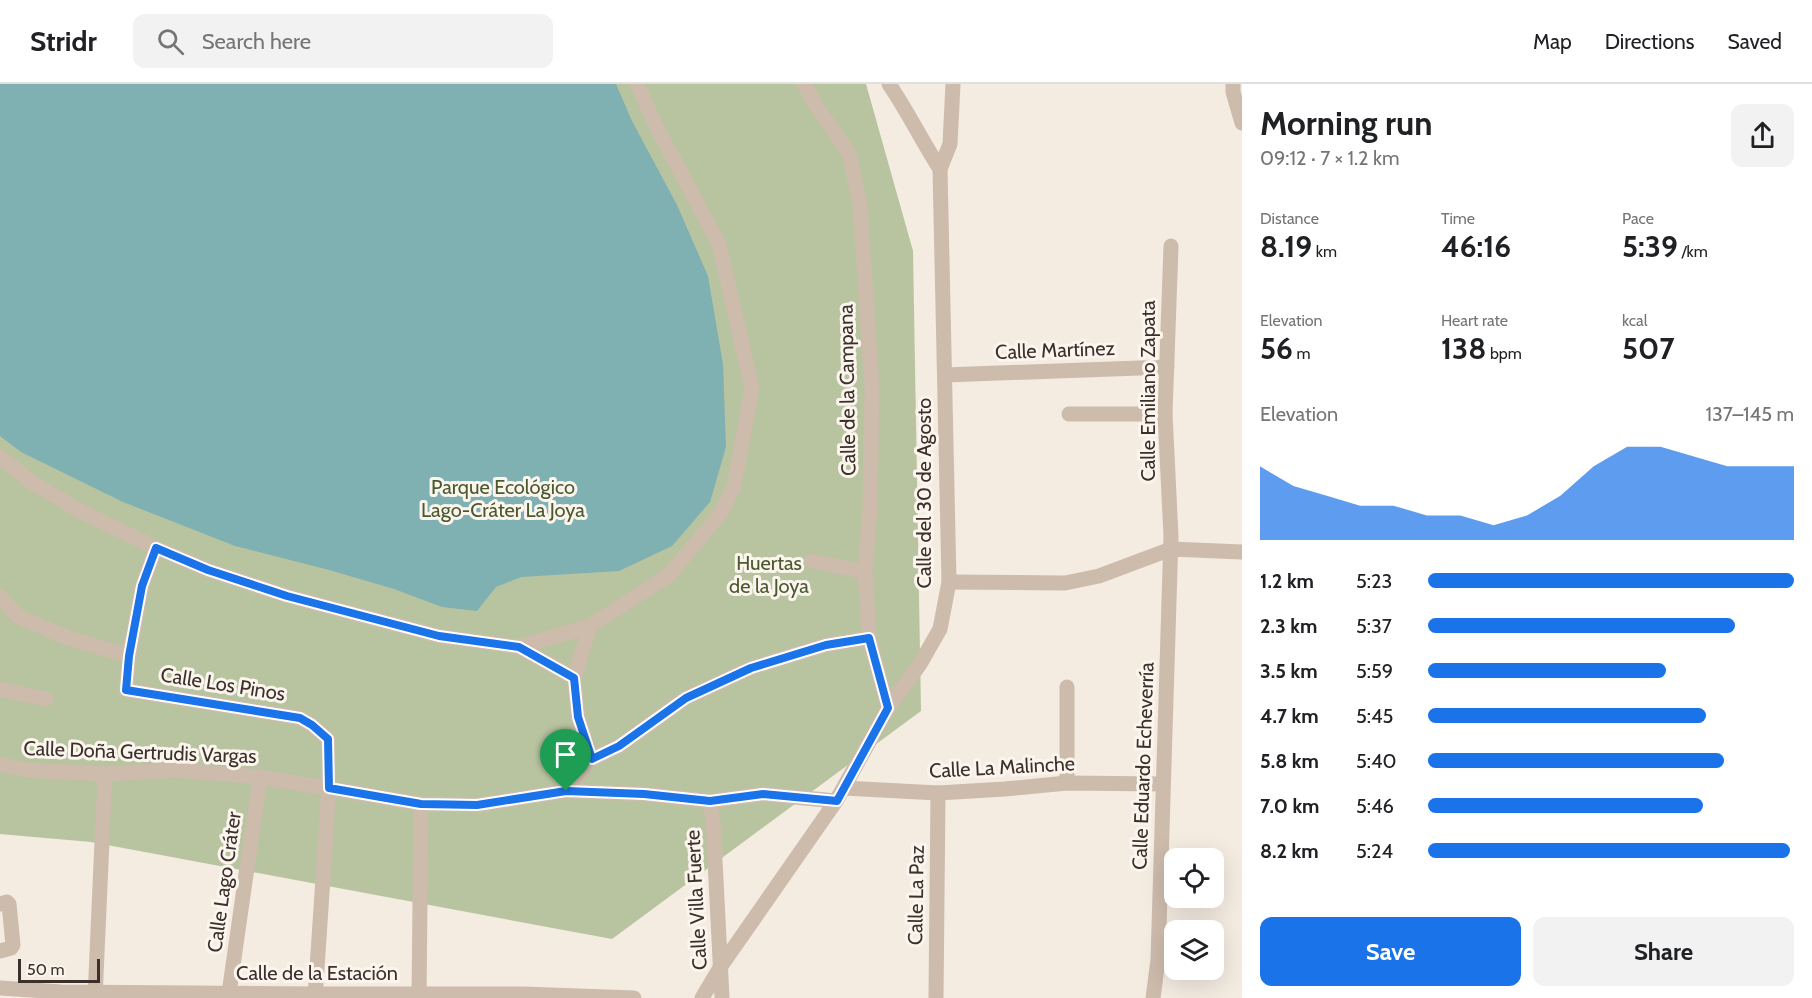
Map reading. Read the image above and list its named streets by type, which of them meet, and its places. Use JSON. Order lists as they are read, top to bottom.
{
  "streets": {
    "street": [
      "Calle Martínez",
      "Calle de la Campana",
      "Calle Emiliano Zapata",
      "Calle del 30 de Agosto",
      "Calle Los Pinos",
      "Calle Doña Gertrudis Vargas",
      "Calle Eduardo Echeverría",
      "Calle La Malinche",
      "Calle Lago Cráter",
      "Calle La Paz",
      "Calle Villa Fuerte",
      "Calle de la Estación"
    ]
  },
  "crossings": [
    ["Calle Martínez", "Calle Emiliano Zapata"],
    ["Calle Martínez", "Calle del 30 de Agosto"],
    ["Calle de la Campana", "Calle del 30 de Agosto"],
    ["Calle Emiliano Zapata", "Calle Eduardo Echeverría"],
    ["Calle del 30 de Agosto", "Calle La Malinche"],
    ["Calle del 30 de Agosto", "Calle Villa Fuerte"],
    ["Calle Los Pinos", "Calle Doña Gertrudis Vargas"],
    ["Calle Doña Gertrudis Vargas", "Calle La Malinche"],
    ["Calle Doña Gertrudis Vargas", "Calle Lago Cráter"],
    ["Calle Eduardo Echeverría", "Calle La Malinche"],
    ["Calle La Malinche", "Calle La Paz"],
    ["Calle La Malinche", "Calle Villa Fuerte"],
    ["Calle Lago Cráter", "Calle de la Estación"]
  ],
  "parks": ["Parque Ecológico Lago-Cráter La Joya", "Huertas de la Joya"],
  "scale_bar": "50 m",
  "page": {
    "header": "Stridr",
    "search": "Search here",
    "nav": ["Map", "Directions", "Saved"],
    "heading": ["Morning run", "09:12 · 7 × 1.2 km"],
    "stats": [
      ["Distance", "8.19 km"],
      ["Time", "46:16"],
      ["Pace", "5:39 /km"],
      ["Elevation", "56 m"],
      ["Heart rate", "138 bpm"],
      ["kcal", "507"]
    ],
    "chart": ["Elevation", "137–145 m"],
    "list": [
      {
        "name": "1.2 km",
        "note": "5:23"
      },
      {
        "name": "2.3 km",
        "note": "5:37"
      },
      {
        "name": "3.5 km",
        "note": "5:59"
      },
      {
        "name": "4.7 km",
        "note": "5:45"
      },
      {
        "name": "5.8 km",
        "note": "5:40"
      },
      {
        "name": "7.0 km",
        "note": "5:46"
      },
      {
        "name": "8.2 km",
        "note": "5:24"
      }
    ],
    "buttons": ["Save", "Share"],
    "scale": "50 m"
  }
}
